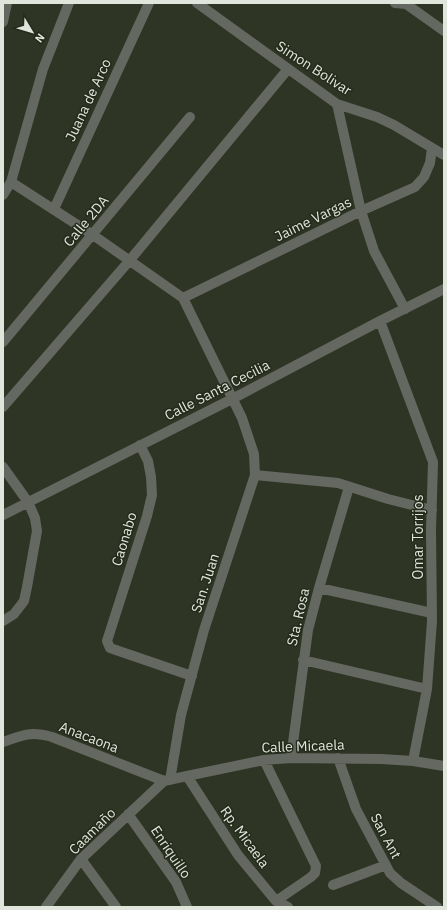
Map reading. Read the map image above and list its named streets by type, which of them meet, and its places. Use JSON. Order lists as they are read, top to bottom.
{
  "streets": {
    "street": [
      "Simon Bolivar",
      "Juana de Arco",
      "Jaime Vargas",
      "Calle 2DA",
      "Calle Santa Cecilia",
      "Omar Torrijos",
      "Caonabo",
      "San. Juan",
      "Sta. Rosa",
      "Anacaona",
      "Calle Micaela",
      "Caamaño",
      "San Ant",
      "Rp. Micaela",
      "Enriquillo"
    ]
  },
  "crossings": [
    ["Simon Bolivar", "Jaime Vargas"],
    ["Jaime Vargas", "San. Juan"],
    ["Calle Santa Cecilia", "Omar Torrijos"],
    ["Calle Santa Cecilia", "Caonabo"],
    ["Calle Santa Cecilia", "San. Juan"],
    ["Omar Torrijos", "Calle Micaela"],
    ["Caonabo", "San. Juan"],
    ["San. Juan", "Anacaona"],
    ["San. Juan", "Calle Micaela"],
    ["San. Juan", "Caamaño"],
    ["Sta. Rosa", "Calle Micaela"],
    ["Anacaona", "Calle Micaela"],
    ["Anacaona", "Caamaño"],
    ["Calle Micaela", "Caamaño"],
    ["Calle Micaela", "San Ant"],
    ["Calle Micaela", "Rp. Micaela"],
    ["Caamaño", "Enriquillo"]
  ],
  "north": "bottom right"
}
